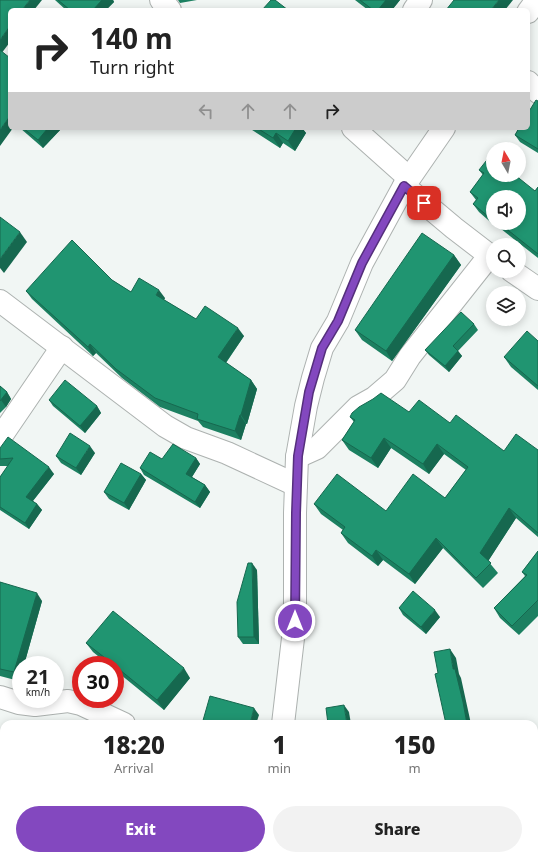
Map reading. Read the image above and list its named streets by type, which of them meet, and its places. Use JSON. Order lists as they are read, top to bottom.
{
  "north": "top",
  "page": {
    "turn": ["140 m", "Turn right"],
    "speed": "21 km/h",
    "limit": "30",
    "eta": [
      "18:20",
      "Arrival",
      "1",
      "min",
      "150",
      "m"
    ],
    "buttons": ["Exit", "Share"]
  }
}
